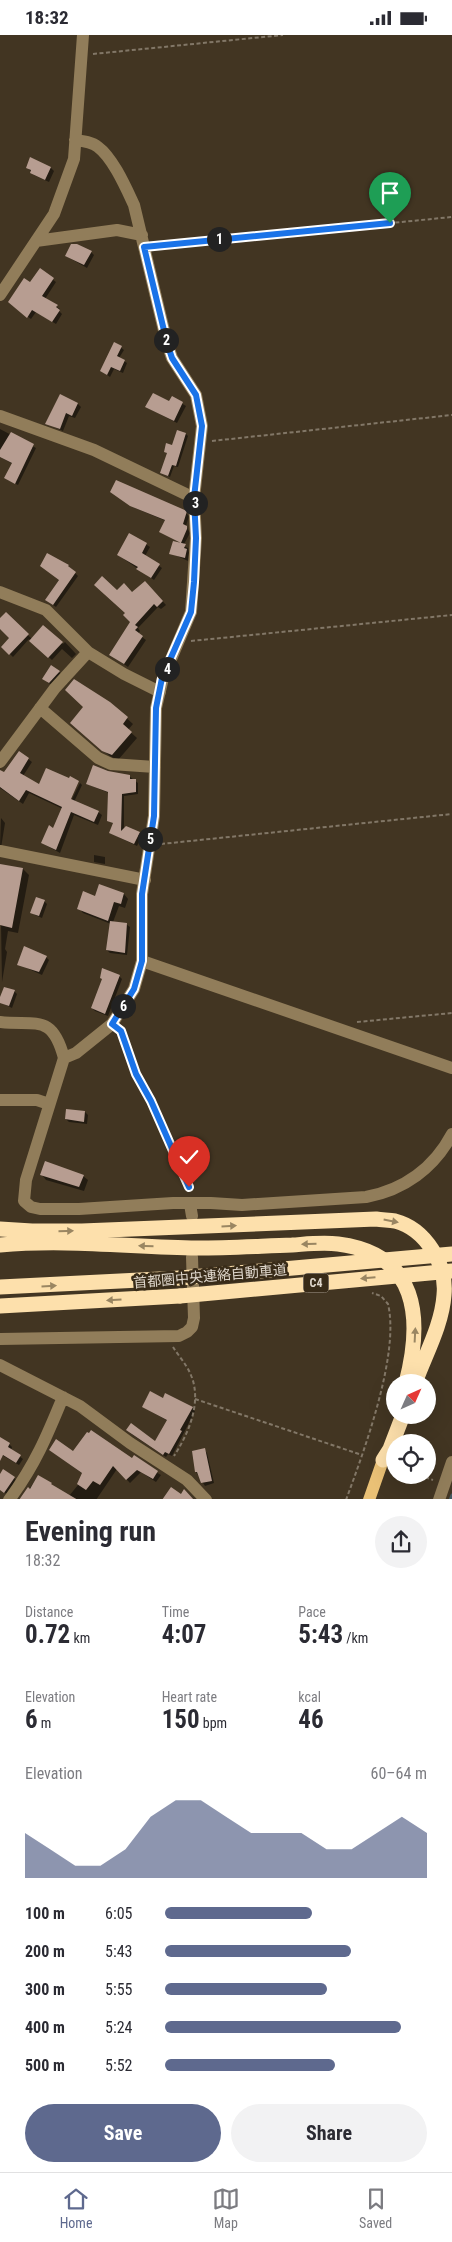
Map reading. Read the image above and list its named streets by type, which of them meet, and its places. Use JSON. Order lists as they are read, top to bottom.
{
  "streets": {
    "highway": ["首都圏中央連絡自動車道", "C4"]
  },
  "north": "top right",
  "page": {
    "status": "18:32",
    "pins": [
      "1",
      "2",
      "3",
      "4",
      "5",
      "6"
    ],
    "heading": ["Evening run", "18:32"],
    "stats": [
      ["Distance", "0.72 km"],
      ["Time", "4:07"],
      ["Pace", "5:43 /km"],
      ["Elevation", "6 m"],
      ["Heart rate", "150 bpm"],
      ["kcal", "46"]
    ],
    "chart": ["Elevation", "60–64 m"],
    "list": [
      {
        "name": "100 m",
        "note": "6:05"
      },
      {
        "name": "200 m",
        "note": "5:43"
      },
      {
        "name": "300 m",
        "note": "5:55"
      },
      {
        "name": "400 m",
        "note": "5:24"
      },
      {
        "name": "500 m",
        "note": "5:52"
      }
    ],
    "buttons": ["Save", "Share"],
    "tabs": ["Home", "Map", "Saved"]
  }
}
